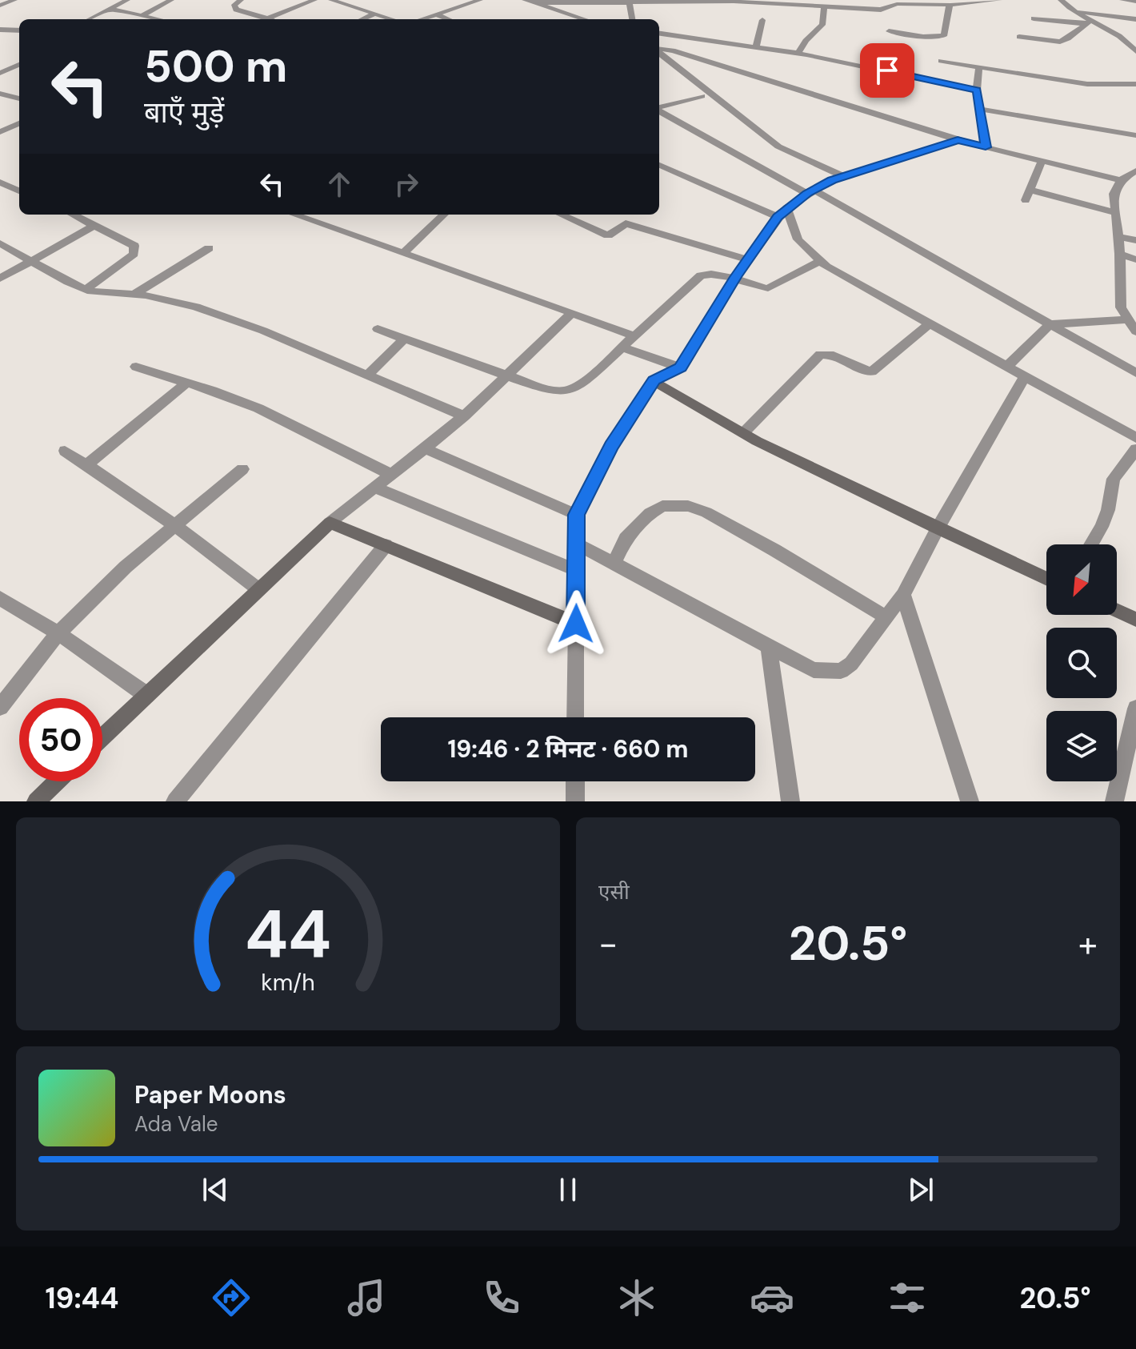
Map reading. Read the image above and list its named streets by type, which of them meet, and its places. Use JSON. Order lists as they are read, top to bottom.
{
  "north": "bottom left",
  "page": {
    "turn": ["500 m", "बाएँ मुड़ें"],
    "limit": "50",
    "trip": "19:46 · 2 मिनट · 660 m",
    "tile": "एसी",
    "heat": ["−", "20.5°", "+"],
    "song": ["Paper Moons", "Ada Vale"],
    "tabs": ["19:44", "20.5°"],
    "gauge": ["44", "km/h"]
  }
}
